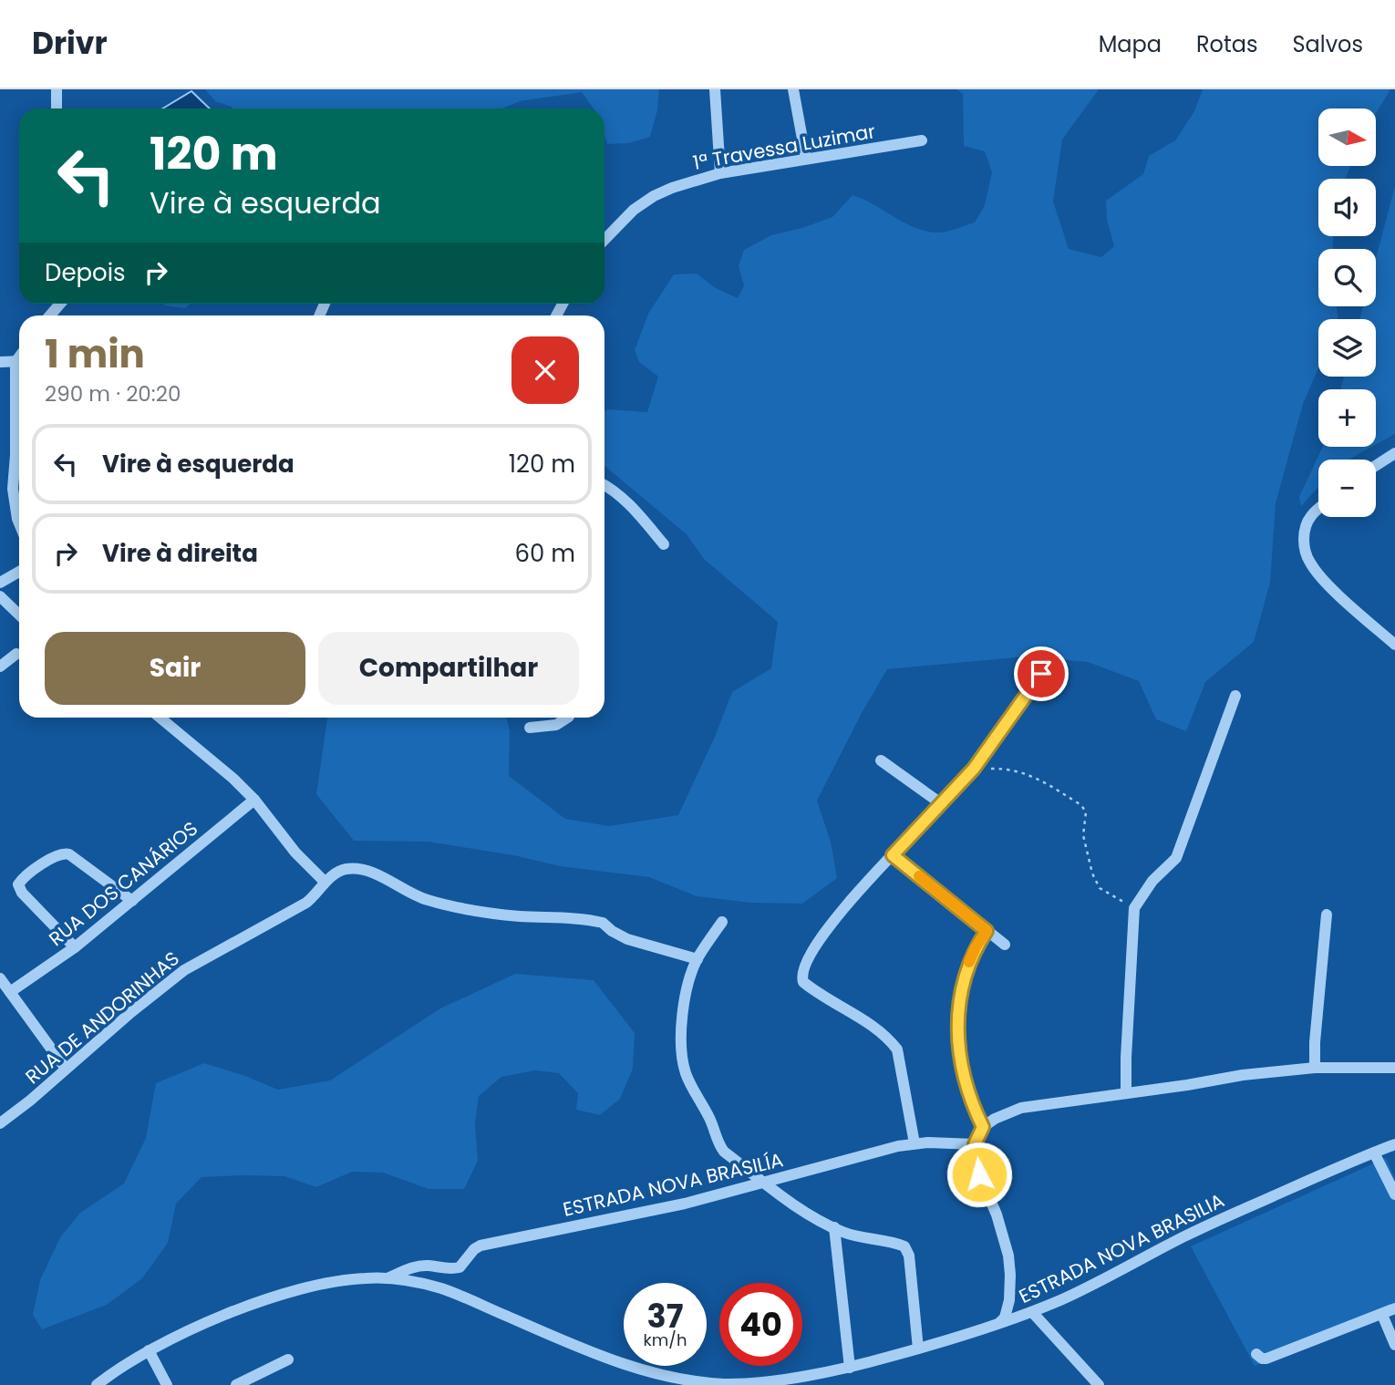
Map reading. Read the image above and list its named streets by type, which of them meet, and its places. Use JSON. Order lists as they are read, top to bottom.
{
  "streets": {
    "street": [
      "1ª Travessa Luzimar",
      "RUA DOS CANÁRIOS",
      "RUA DE ANDORINHAS",
      "ESTRADA NOVA BRASILÍA",
      "ESTRADA NOVA BRASILIA"
    ]
  },
  "crossings": [
    ["ESTRADA NOVA BRASILÍA", "ESTRADA NOVA BRASILIA"]
  ],
  "north": "right",
  "page": {
    "header": "Drivr",
    "nav": ["Mapa", "Rotas", "Salvos"],
    "map_buttons": ["+", "−"],
    "turn": ["120 m", "Vire à esquerda"],
    "then": "Depois",
    "heading": ["1 min", "290 m · 20:20"],
    "list": [
      {
        "name": "Vire à esquerda",
        "value": "120 m"
      },
      {
        "name": "Vire à direita",
        "value": "60 m"
      }
    ],
    "buttons": ["Sair", "Compartilhar"],
    "speed": "37 km/h",
    "limit": "40"
  }
}
